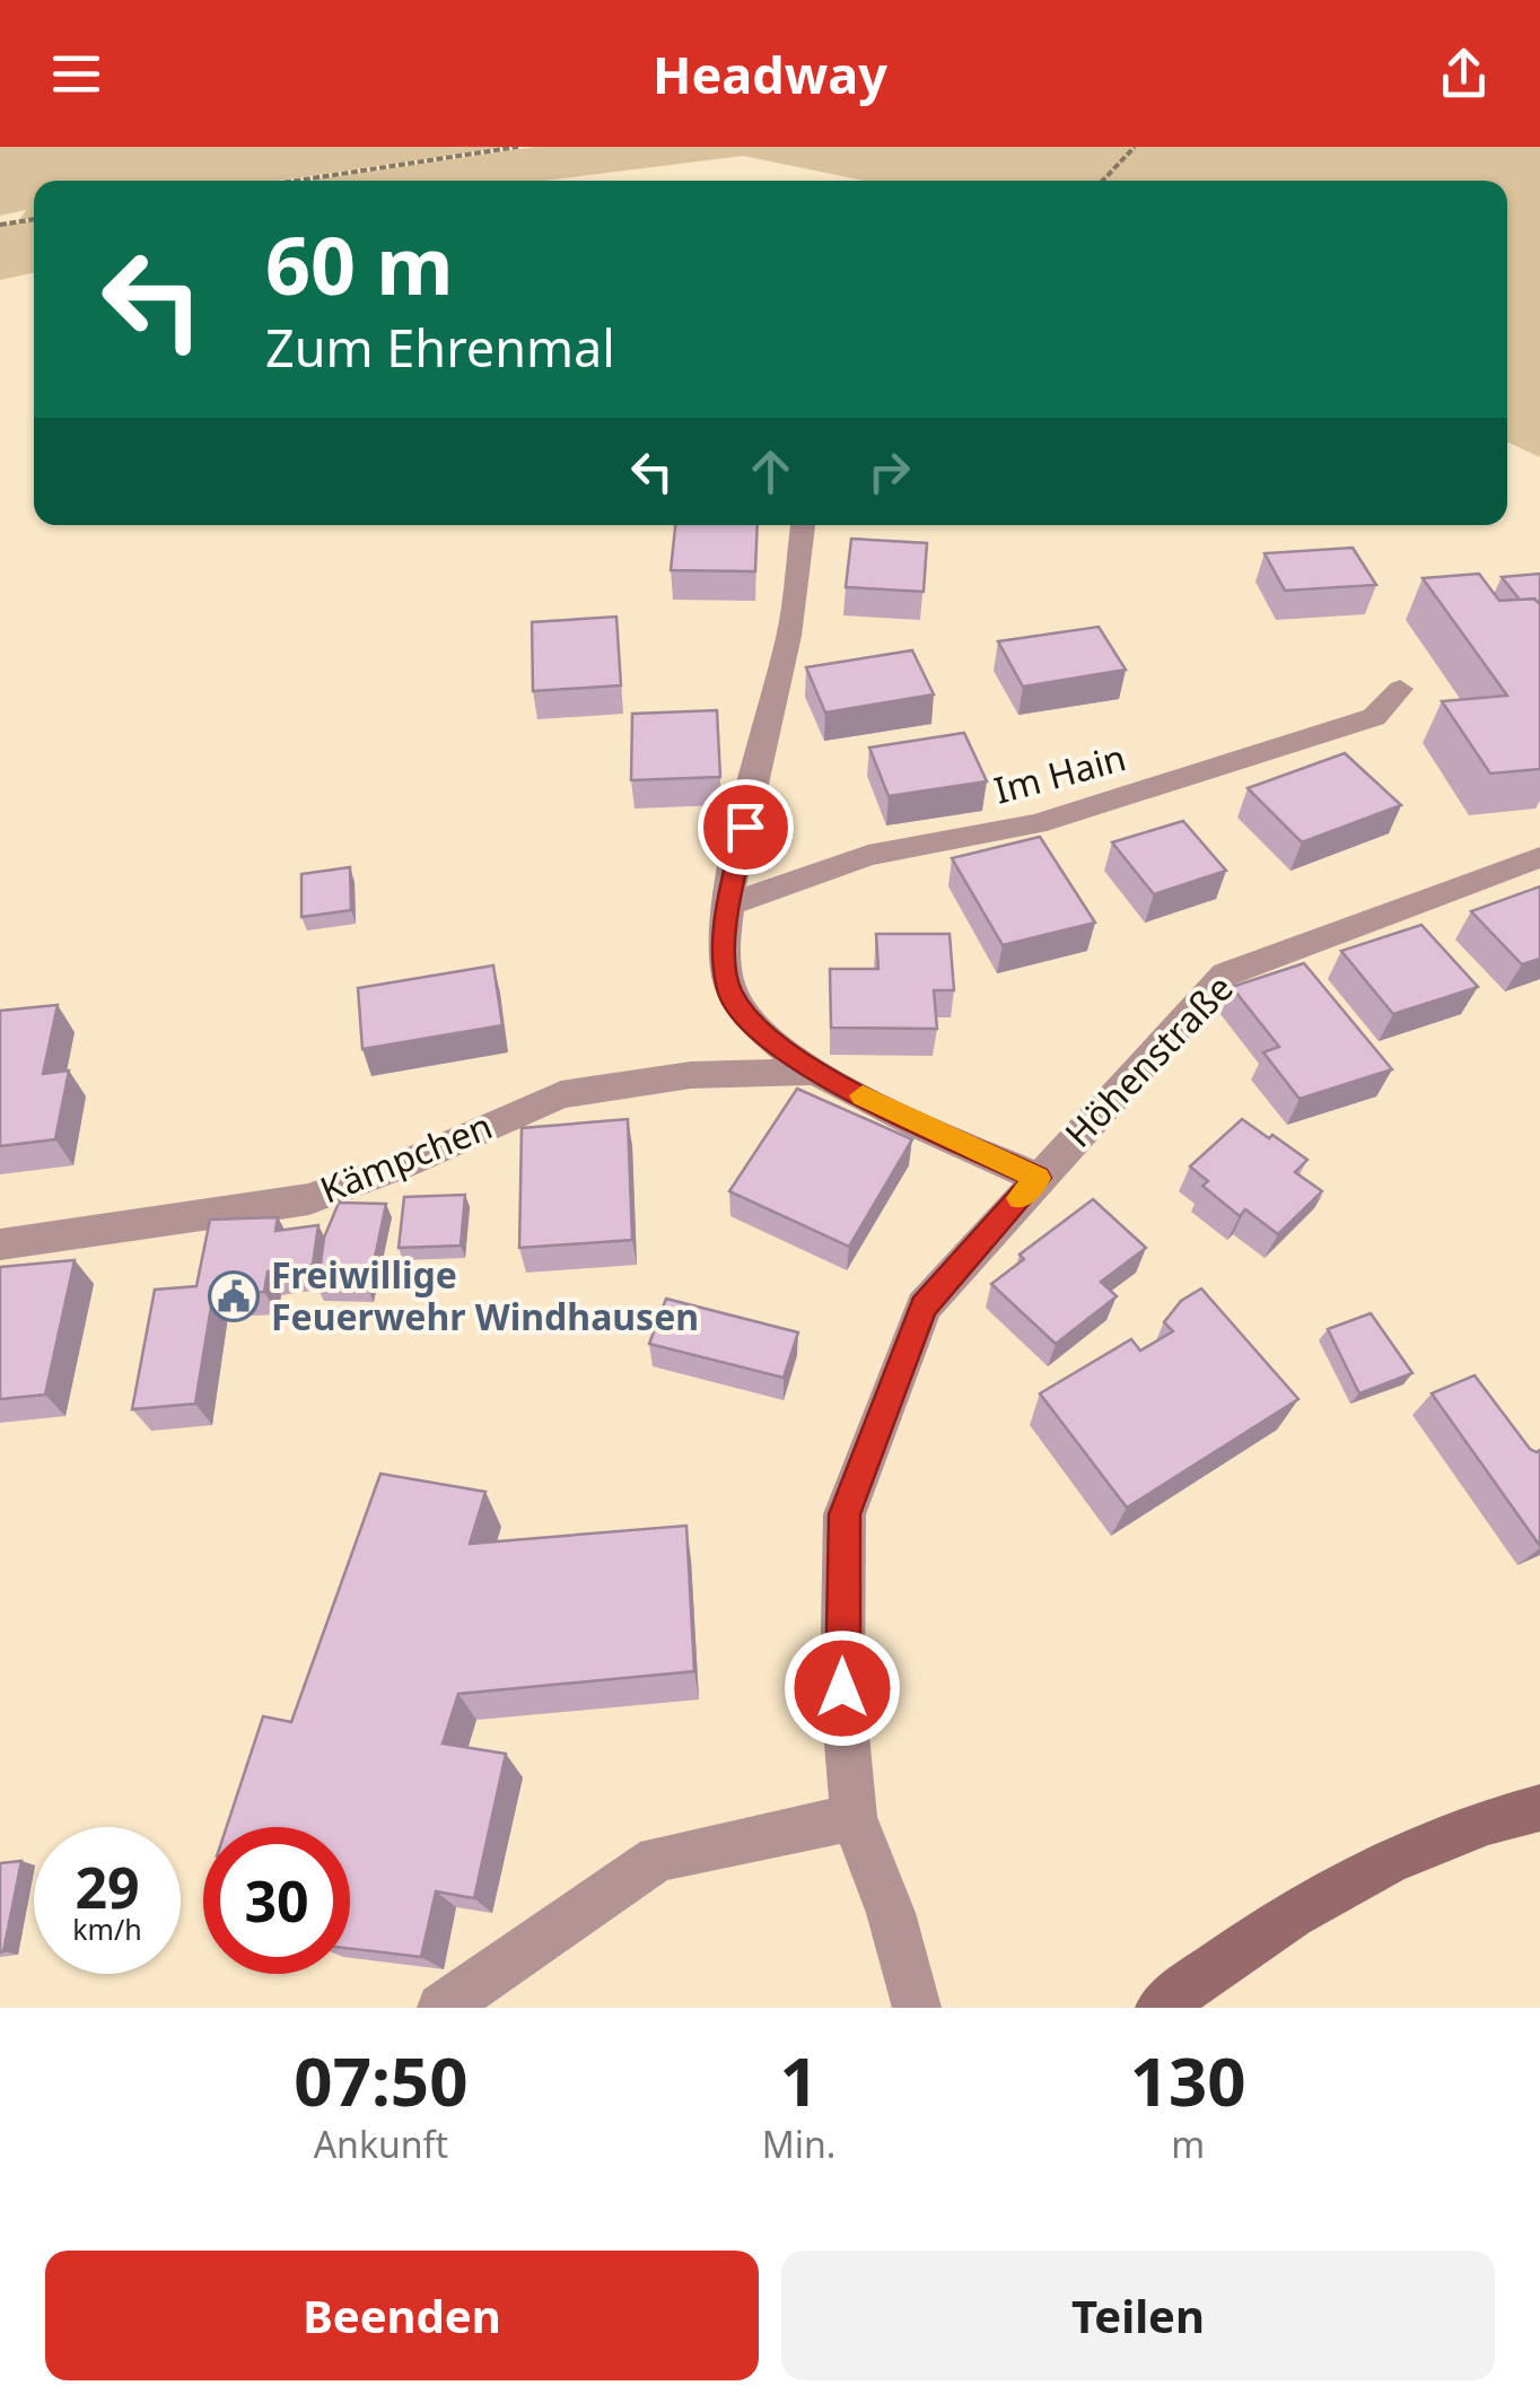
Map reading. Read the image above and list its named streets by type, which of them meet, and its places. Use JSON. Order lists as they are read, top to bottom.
{
  "streets": {
    "street": ["Im Hain", "Höhenstraße", "Kämpchen"]
  },
  "places": {
    "public building": ["Freiwillige Feuerwehr Windhausen"]
  },
  "page": {
    "header": "Headway",
    "turn": ["60 m", "Zum Ehrenmal"],
    "speed": "29 km/h",
    "limit": "30",
    "eta": [
      "07:50",
      "Ankunft",
      "1",
      "Min.",
      "130",
      "m"
    ],
    "buttons": ["Beenden", "Teilen"]
  }
}
